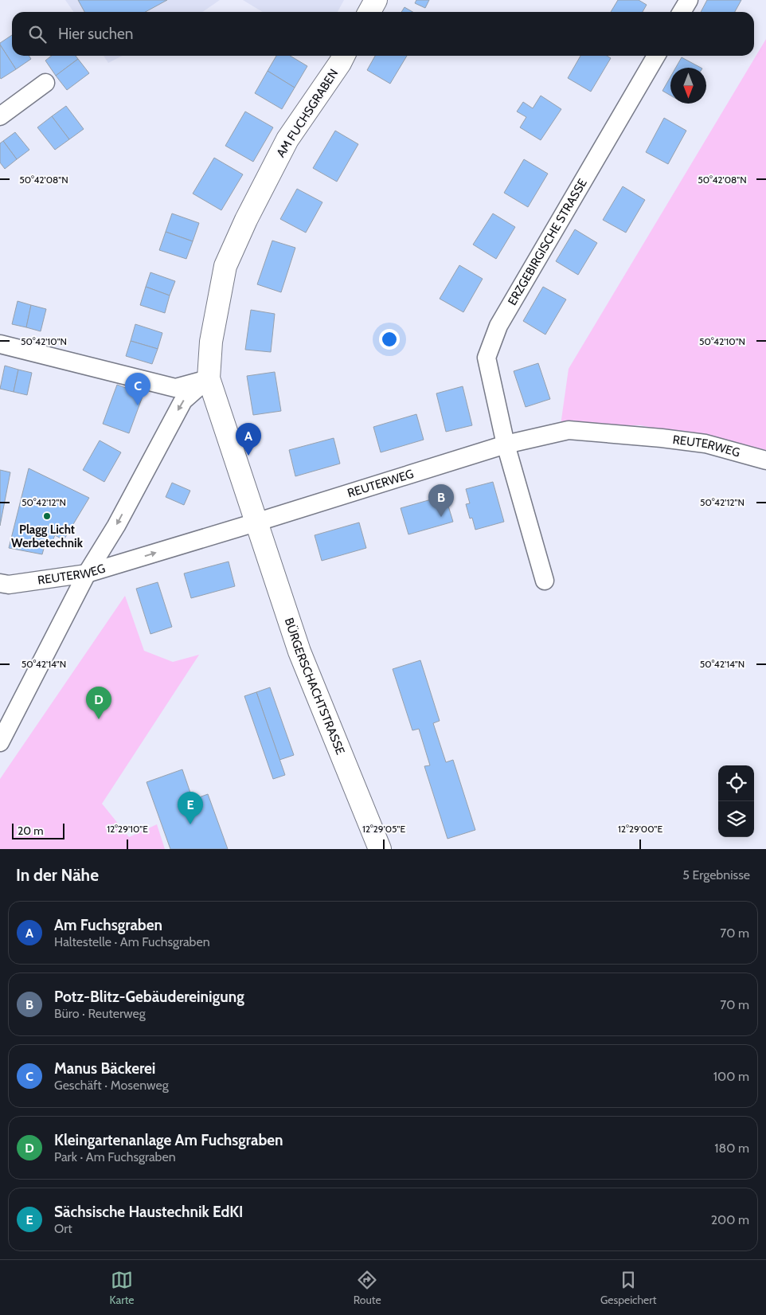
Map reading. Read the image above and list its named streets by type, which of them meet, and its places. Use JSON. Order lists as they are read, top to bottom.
{
  "streets": {
    "main road": ["AM FUCHSGRABEN", "BÜRGERSCHACHTSTRASSE"],
    "street": ["ERZGEBIRGISCHE STRASSE", "REUTERWEG"]
  },
  "crossings": [
    ["AM FUCHSGRABEN", "REUTERWEG"],
    ["AM FUCHSGRABEN", "BÜRGERSCHACHTSTRASSE"],
    ["ERZGEBIRGISCHE STRASSE", "REUTERWEG"],
    ["REUTERWEG", "BÜRGERSCHACHTSTRASSE"]
  ],
  "places": ["Plagg Licht Werbetechnik"],
  "scale_bar": "20 m",
  "north": "bottom",
  "page": {
    "search": "Hier suchen",
    "pins": [
      "C",
      "A",
      "B",
      "D",
      "E"
    ],
    "scale": "20 m",
    "heading": ["In der Nähe", "5 Ergebnisse"],
    "list": [
      {
        "mark": "A",
        "name": "Am Fuchsgraben",
        "note": "Haltestelle · Am Fuchsgraben",
        "value": "70 m"
      },
      {
        "mark": "B",
        "name": "Potz-Blitz-Gebäudereinigung",
        "note": "Büro · Reuterweg",
        "value": "70 m"
      },
      {
        "mark": "C",
        "name": "Manus Bäckerei",
        "note": "Geschäft · Mosenweg",
        "value": "100 m"
      },
      {
        "mark": "D",
        "name": "Kleingartenanlage Am Fuchsgraben",
        "note": "Park · Am Fuchsgraben",
        "value": "180 m"
      },
      {
        "mark": "E",
        "name": "Sächsische Haustechnik EdKI",
        "note": "Ort",
        "value": "200 m"
      }
    ],
    "nav": ["Karte", "Route", "Gespeichert"]
  },
  "coordinates": [
    "50°42'08\"N",
    "50°42'10\"N",
    "50°42'12\"N",
    "50°42'14\"N",
    "12°29'10\"E",
    "12°29'05\"E",
    "12°29'00\"E"
  ]
}
